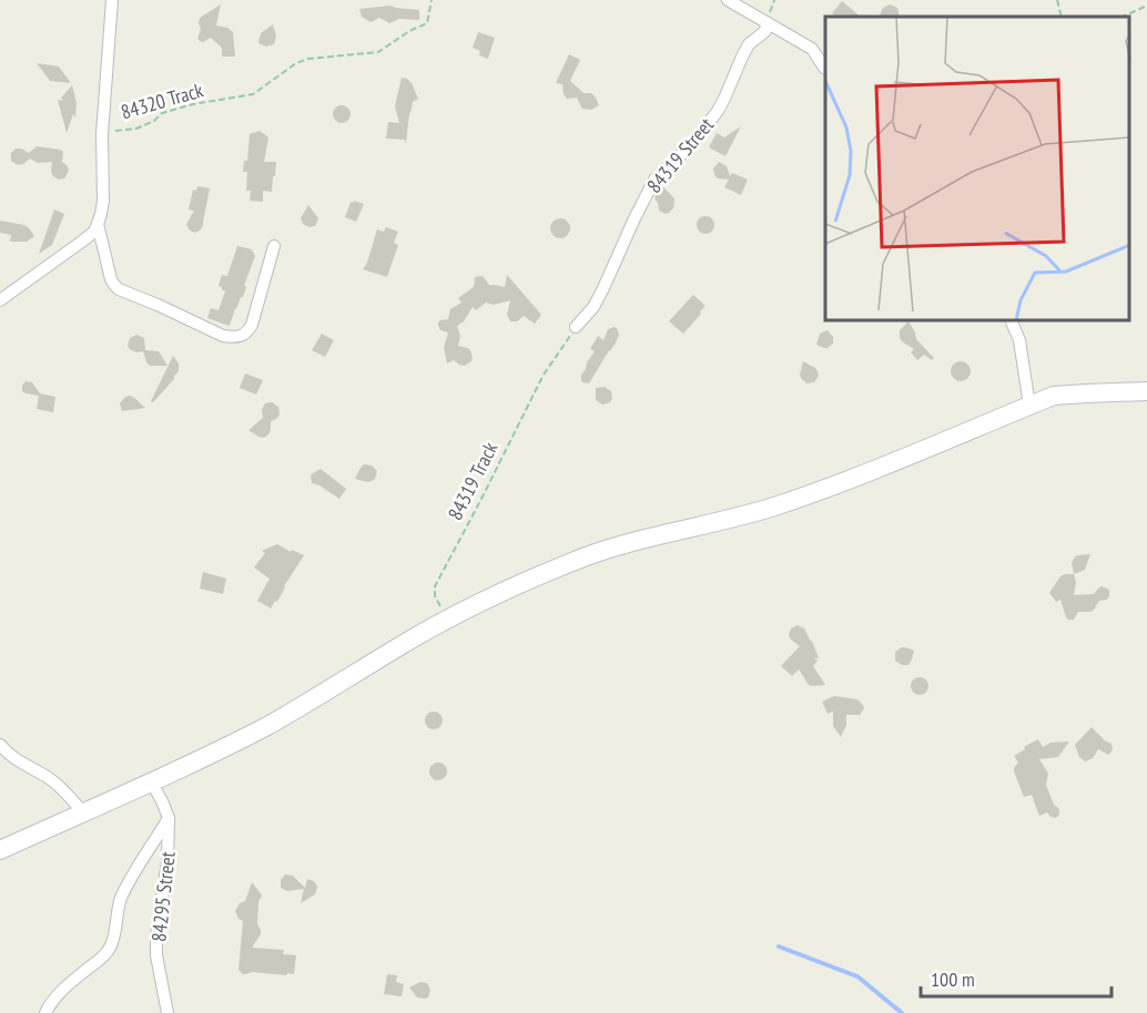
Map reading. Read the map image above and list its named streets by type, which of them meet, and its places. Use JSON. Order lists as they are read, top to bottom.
{
  "streets": {
    "street": ["84319 Street", "84295 Street"],
    "path": ["84320 Track", "84319 Track"]
  },
  "crossings": [
    ["84319 Street", "84319 Track"]
  ],
  "scale_bar": "100 m"
}
